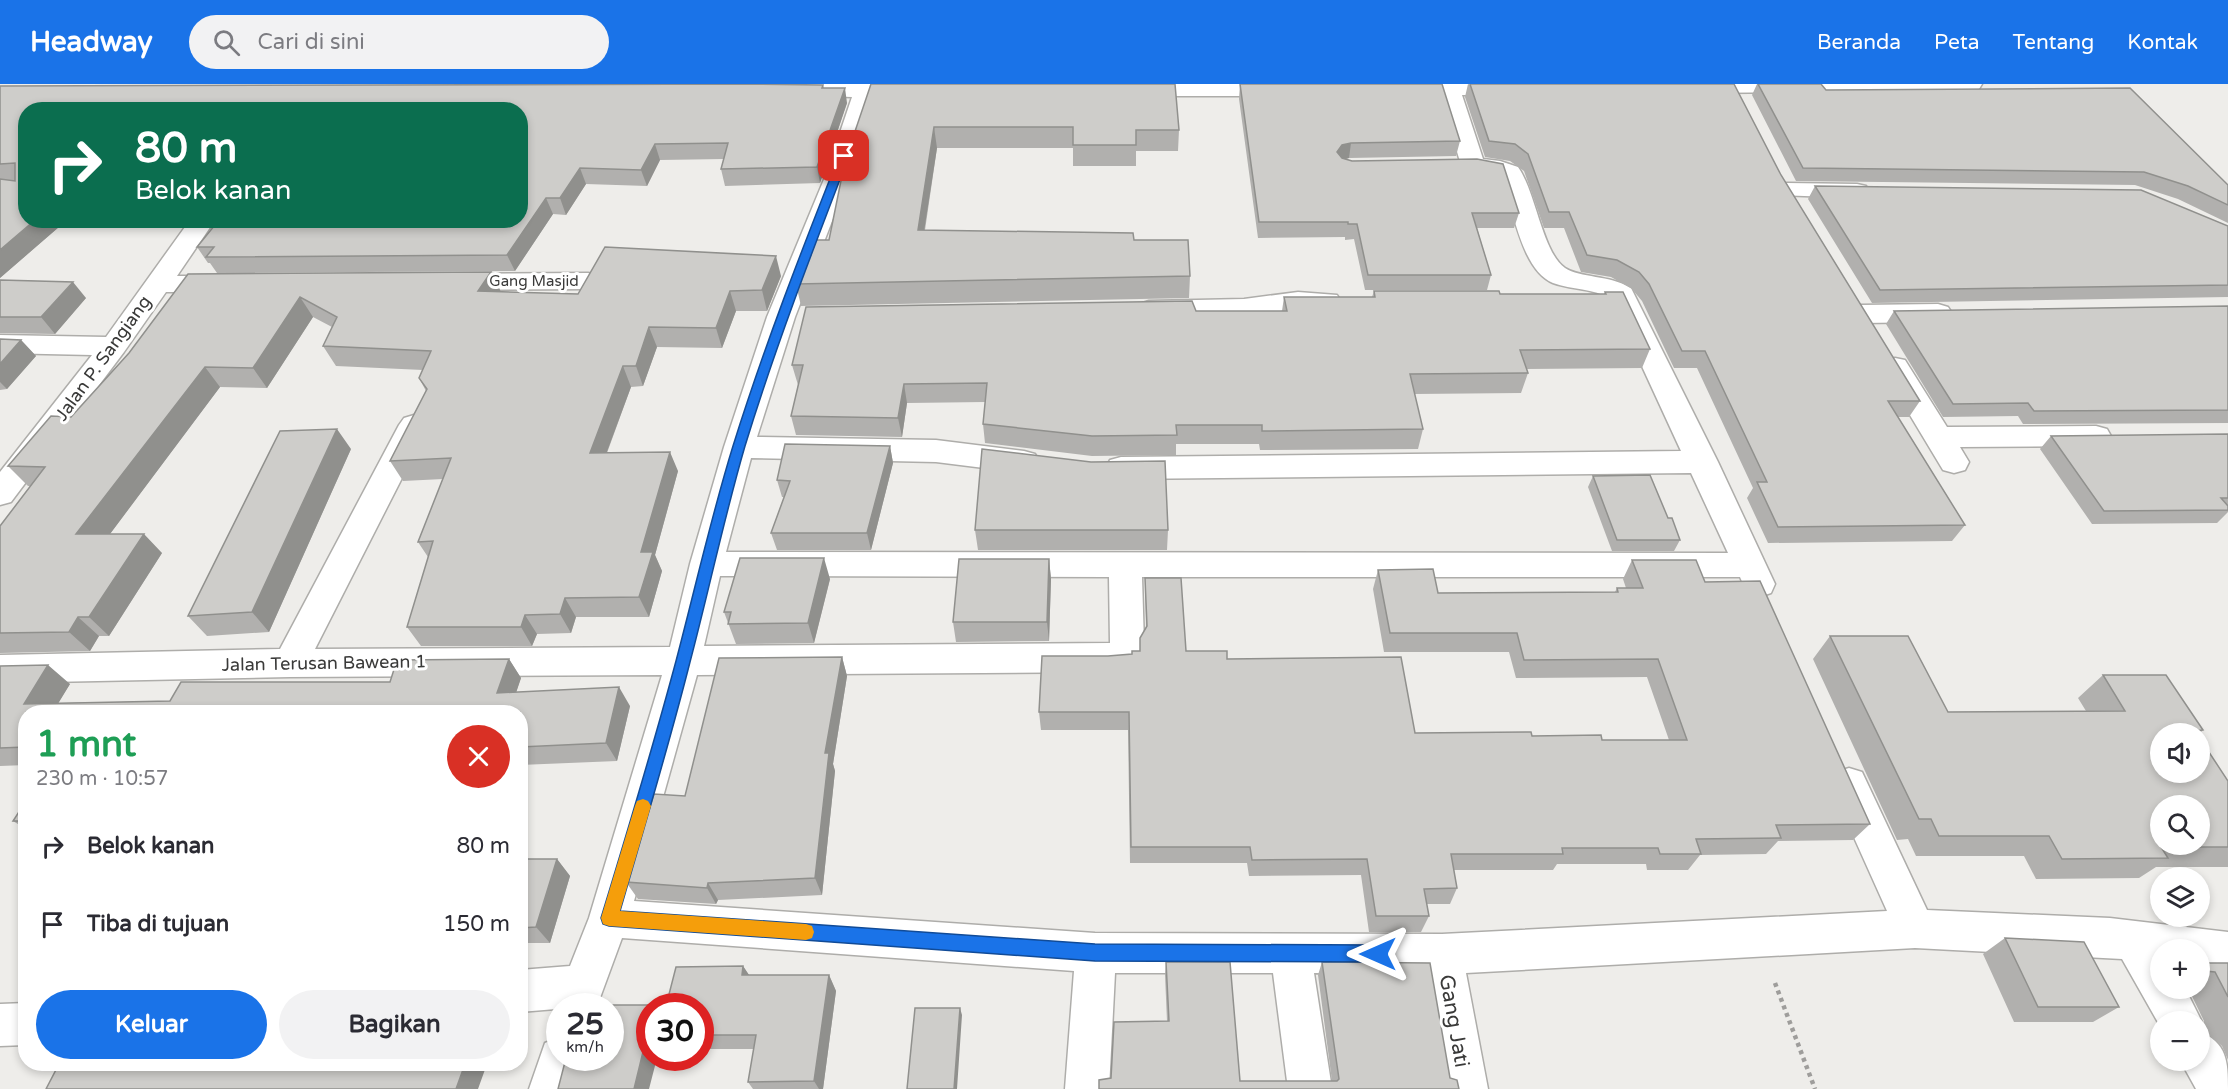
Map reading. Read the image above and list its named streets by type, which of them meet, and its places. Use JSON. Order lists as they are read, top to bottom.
{
  "streets": {
    "street": [
      "Gang Masjid",
      "Jalan P. Sangiang",
      "Jalan Terusan Bawean 1",
      "Gang Jati"
    ]
  },
  "page": {
    "header": "Headway",
    "search": "Cari di sini",
    "nav": [
      "Beranda",
      "Peta",
      "Tentang",
      "Kontak"
    ],
    "turn": ["80 m", "Belok kanan"],
    "heading": ["1 mnt", "230 m · 10:57"],
    "map_buttons": ["+", "−"],
    "list": [
      {
        "name": "Belok kanan",
        "value": "80 m"
      },
      {
        "name": "Tiba di tujuan",
        "value": "150 m"
      }
    ],
    "buttons": ["Keluar", "Bagikan"],
    "speed": "25 km/h",
    "limit": "30"
  }
}
